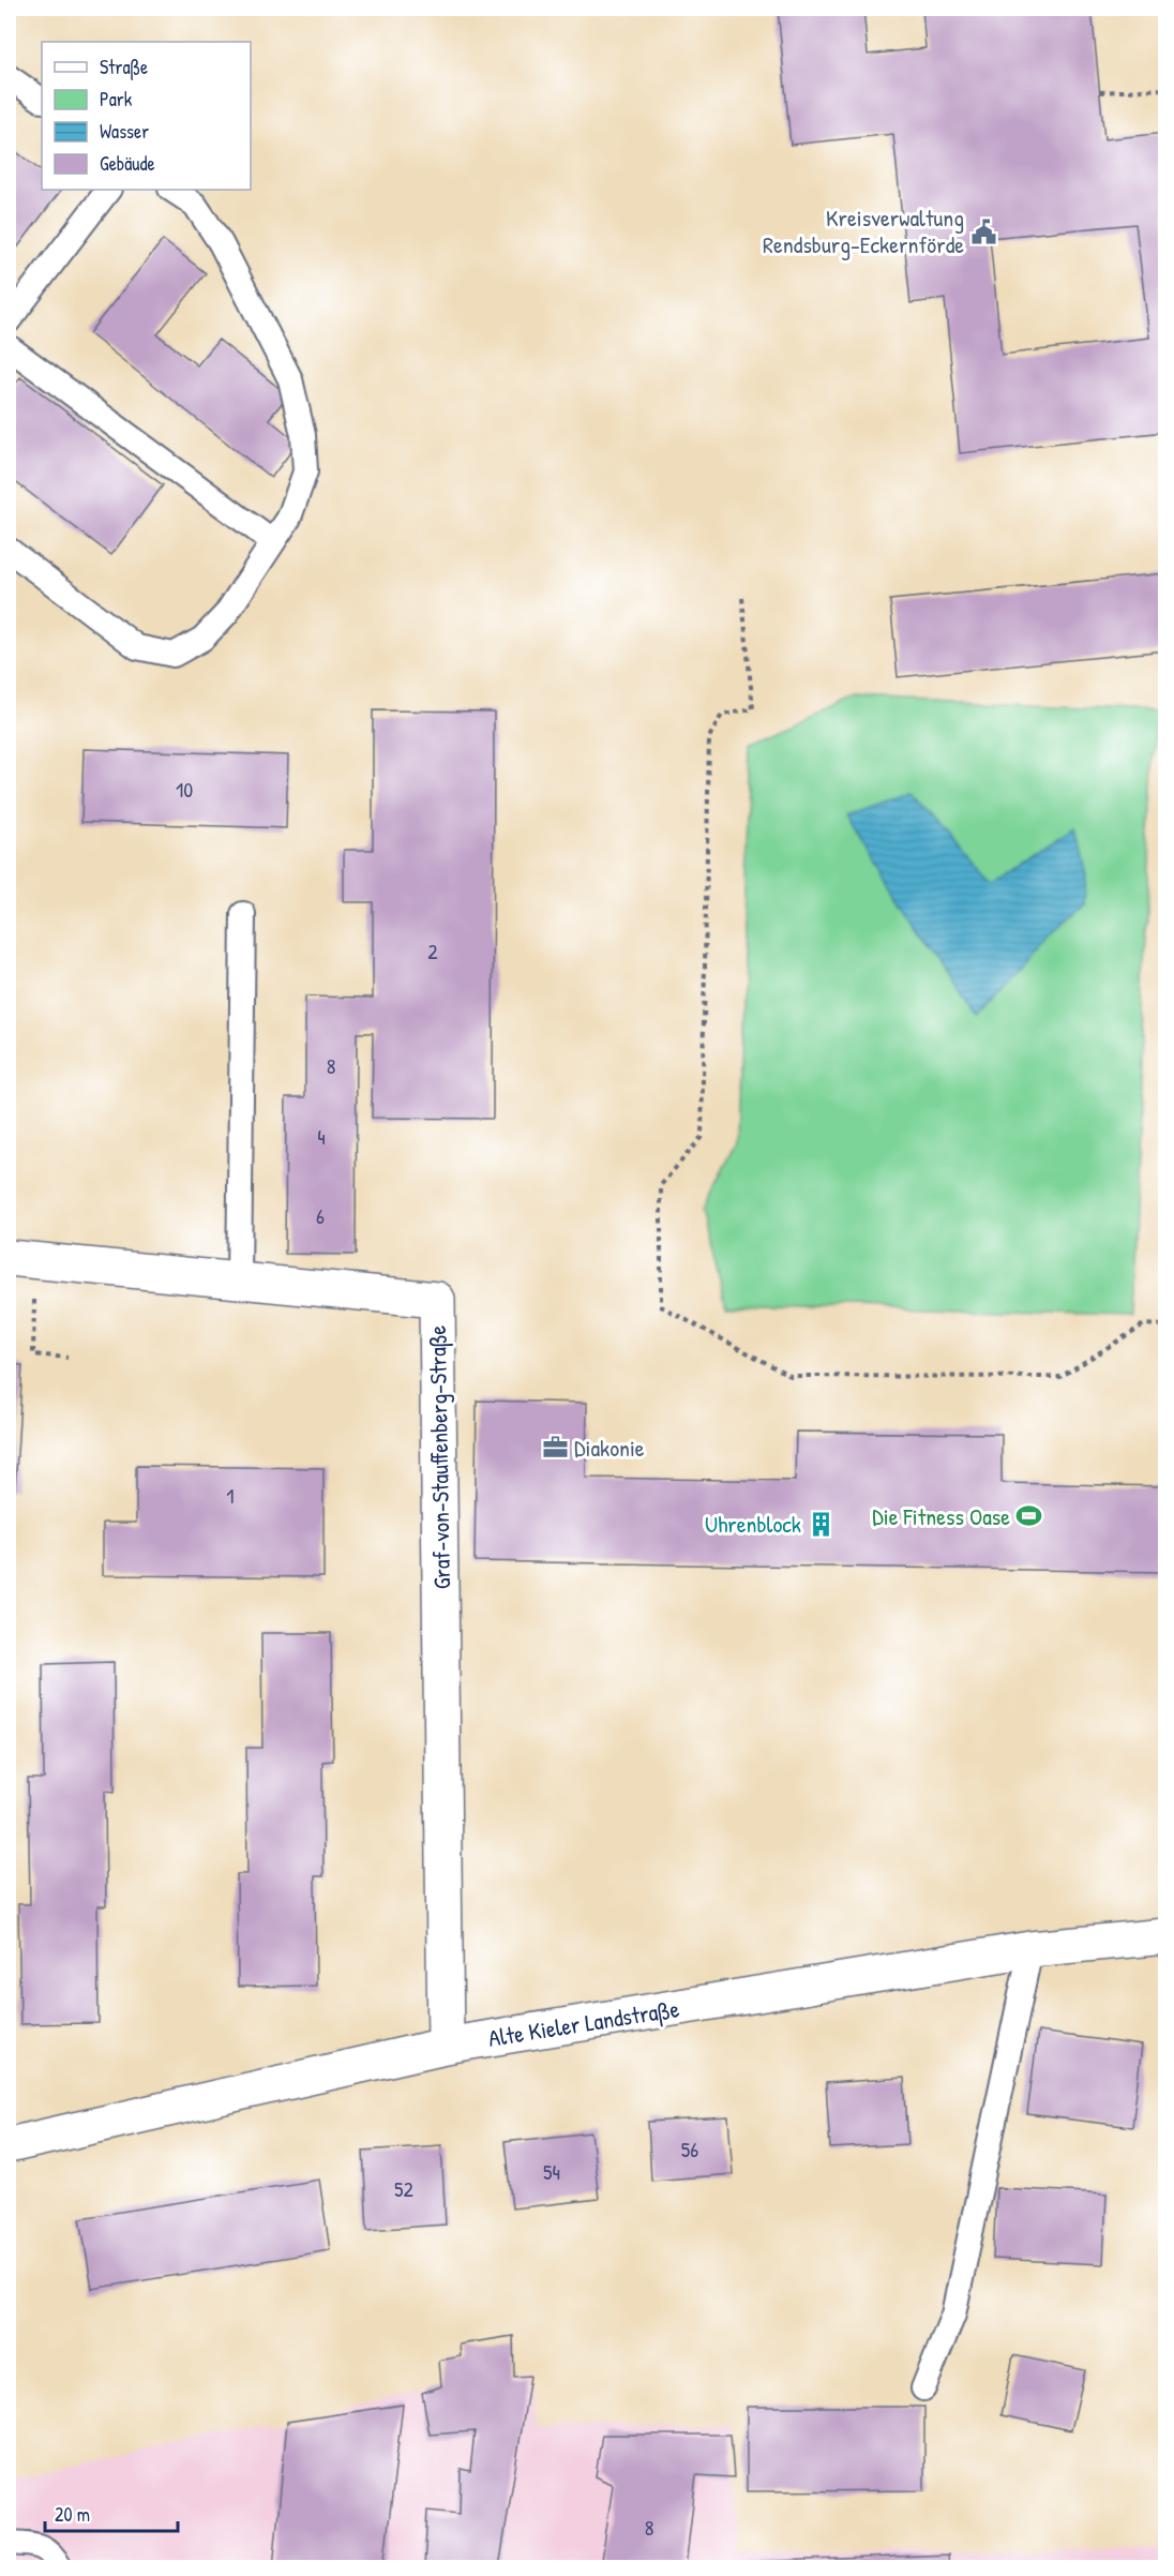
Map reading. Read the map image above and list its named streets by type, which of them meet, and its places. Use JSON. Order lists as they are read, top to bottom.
{
  "streets": {
    "street": ["Graf-von-Stauffenberg-Straße", "Alte Kieler Landstraße"]
  },
  "crossings": [
    ["Graf-von-Stauffenberg-Straße", "Alte Kieler Landstraße"]
  ],
  "places": {
    "public building": ["Kreisverwaltung Rendsburg-Eckernförde"],
    "office": ["Diakonie"],
    "sports": ["Die Fitness Oase"],
    "building": ["Uhrenblock"]
  },
  "house_numbers": [
    "10",
    "2",
    "8",
    "4",
    "6",
    "1",
    "56",
    "54",
    "52",
    "8"
  ],
  "legend": [
    "Straße",
    "Park",
    "Wasser",
    "Gebäude"
  ],
  "scale_bar": "20 m"
}
